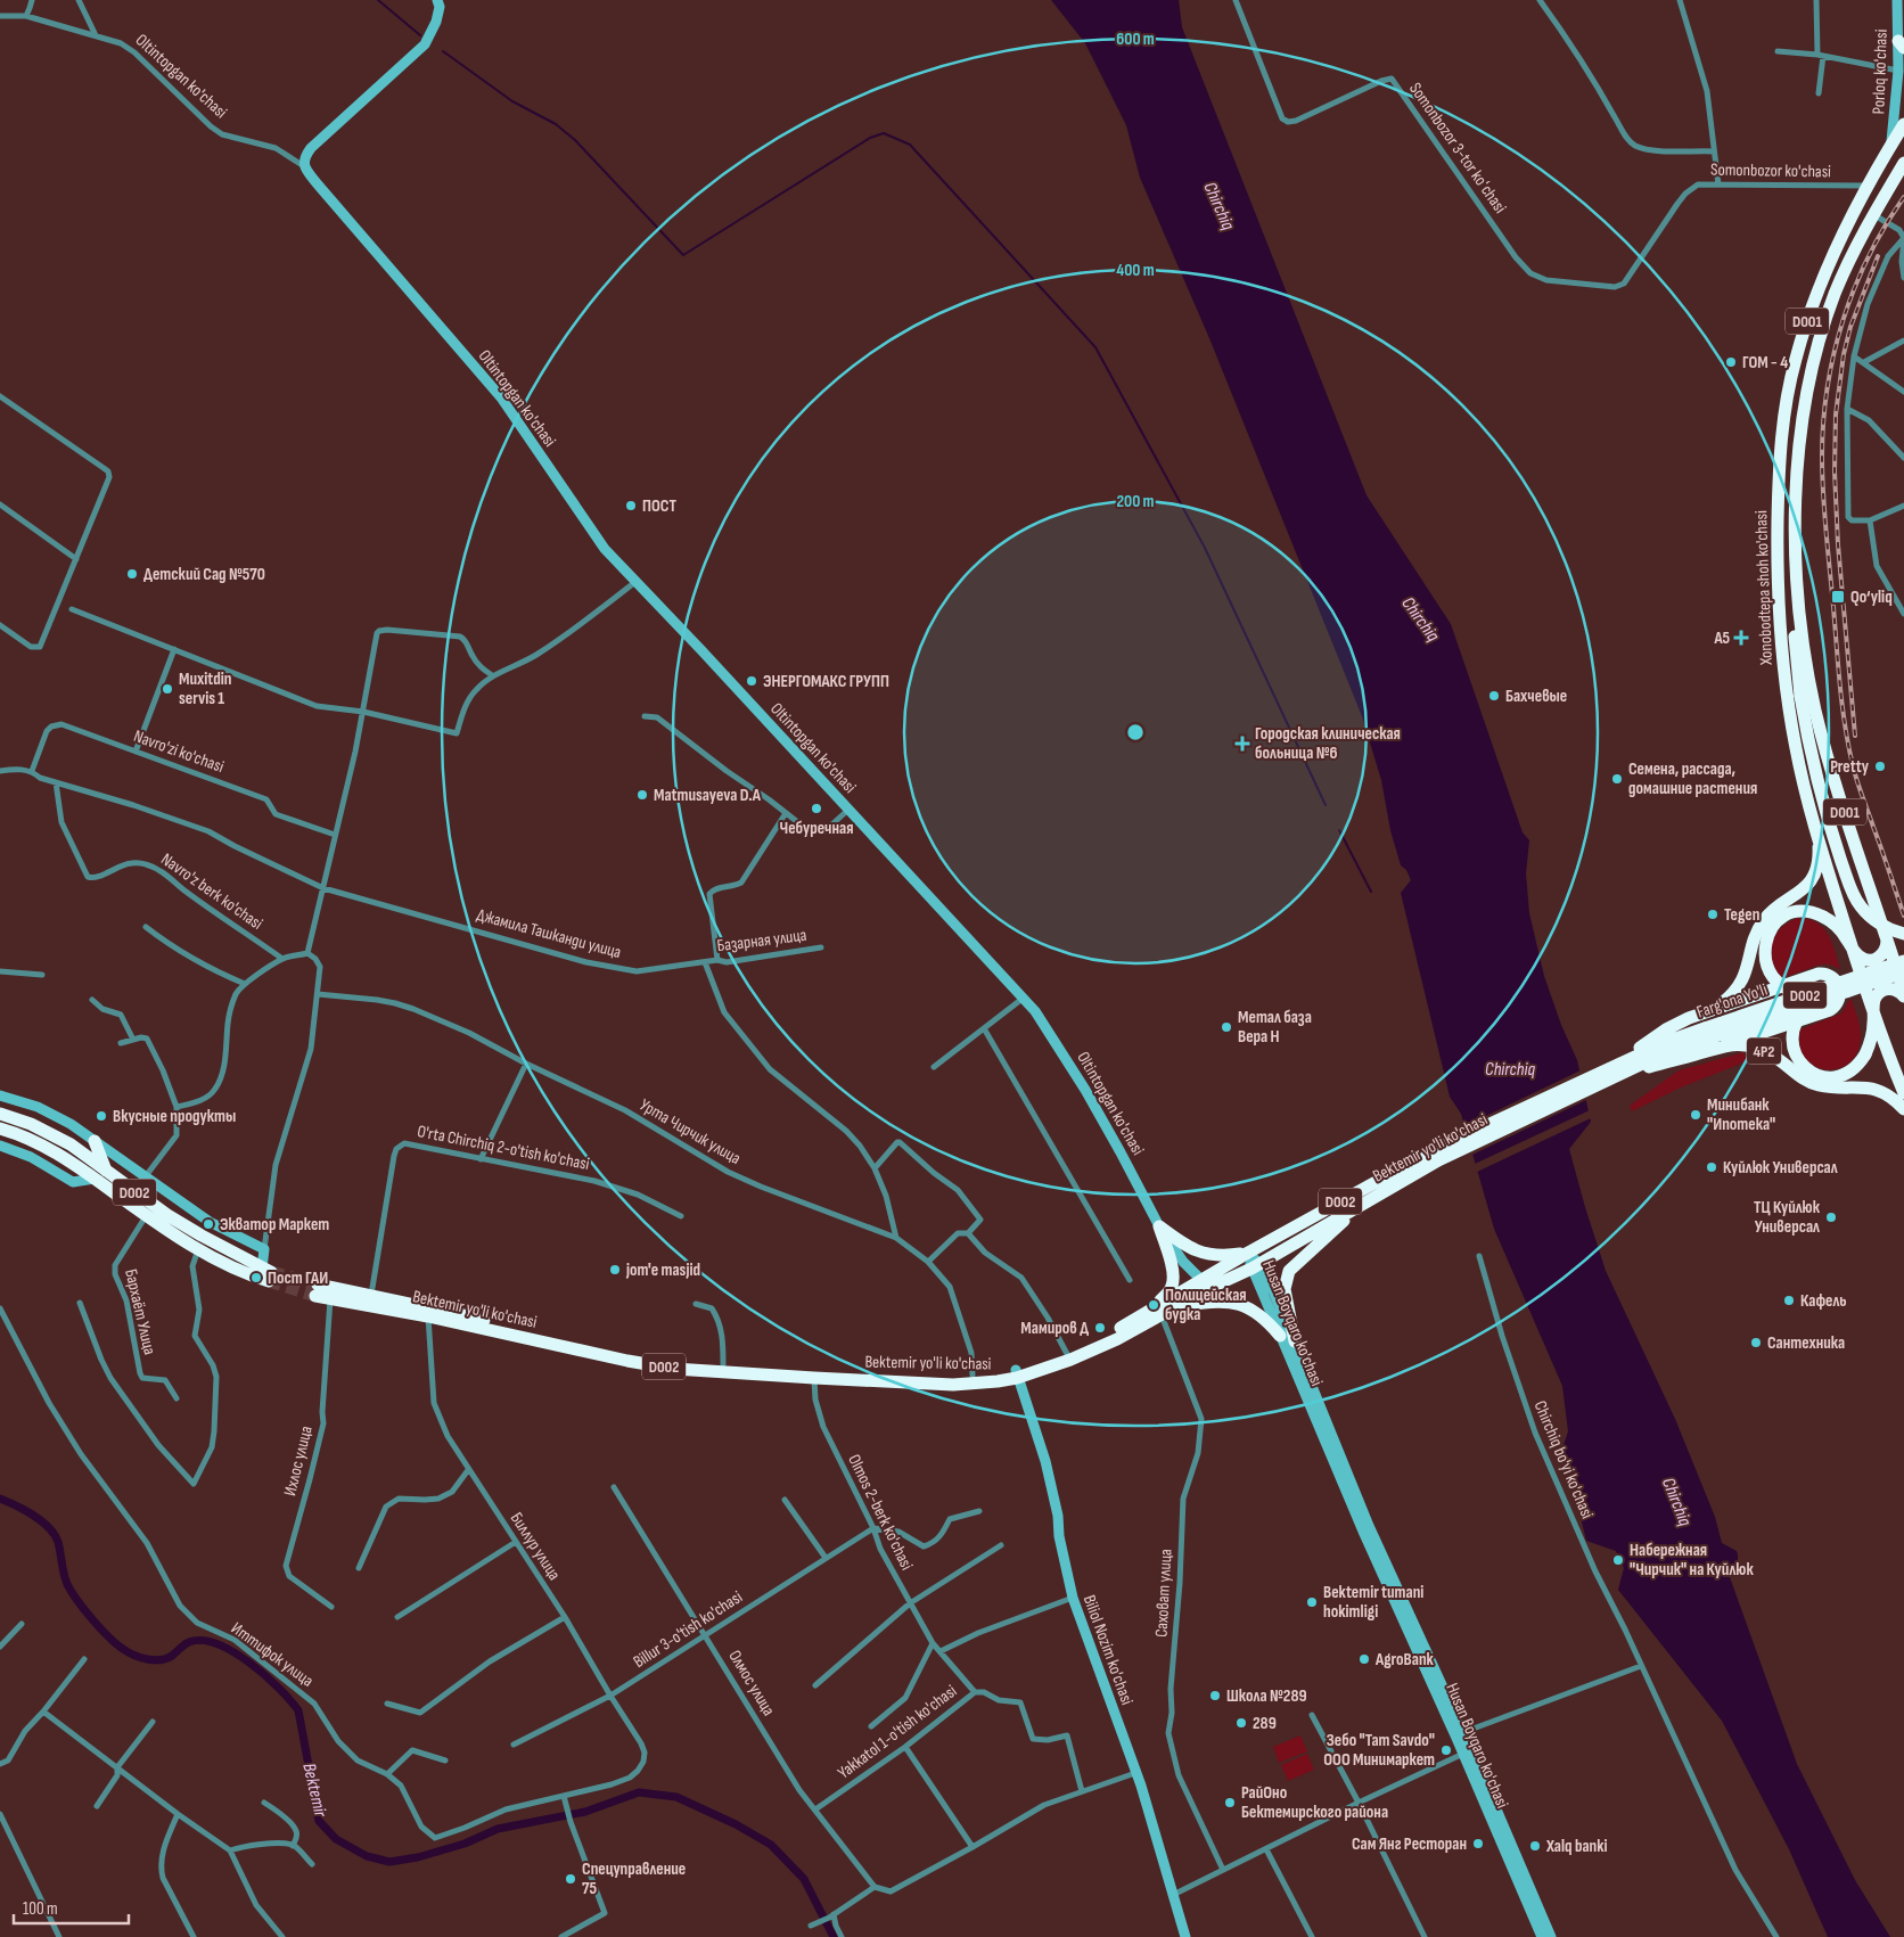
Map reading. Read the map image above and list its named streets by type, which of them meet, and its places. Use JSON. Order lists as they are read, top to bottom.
{
  "streets": {
    "highway": [
      "D001",
      "Xonobodtepa shoh ko'chasi",
      "D002",
      "Farg'ona Yo'li",
      "4P2",
      "Bektemir yo'li ko'chasi"
    ],
    "street": [
      "Porloq ko'chasi",
      "Oltintopgan ko'chasi",
      "Somonbozor 3-tor koʻchasi",
      "Somonbozor ko'chasi",
      "Navro'zi ko'chasi",
      "Navro'z berk ko'chasi",
      "Джамила Ташканди улица",
      "Базарная улица",
      "Урта Чирчик улица",
      "O'rta Chirchiq 2-o'tish ko'chasi",
      "Бархаёт Улица",
      "Husan Boyqaro ko'chasi",
      "Chirchiq bo'yi ko'chasi",
      "Ихлос улица",
      "Olmos 2-berk ko'chasi",
      "Биллур улица",
      "Саховат улица",
      "Billur 3-o'tish ko'chasi",
      "Biliol Nozim ko'chasi",
      "Иттифок улица",
      "Олмос улица",
      "Yakkatol 1-o'tish ko'chasi"
    ]
  },
  "crossings": [
    ["Porloq ko'chasi", "Xonobodtepa shoh ko'chasi"],
    ["Oltintopgan ko'chasi", "Bektemir yo'li ko'chasi"],
    ["Somonbozor 3-tor koʻchasi", "Somonbozor ko'chasi"],
    ["Somonbozor ko'chasi", "Xonobodtepa shoh ko'chasi"],
    ["Джамила Ташканди улица", "Базарная улица"],
    ["D002", "Бархаёт Улица"],
    ["Farg'ona Yo'li", "4P2"],
    ["Farg'ona Yo'li", "Bektemir yo'li ko'chasi"],
    ["4P2", "Bektemir yo'li ko'chasi"],
    ["Урта Чирчик улица", "Bektemir yo'li ko'chasi"],
    ["O'rta Chirchiq 2-o'tish ko'chasi", "Bektemir yo'li ko'chasi"],
    ["Bektemir yo'li ko'chasi", "Husan Boyqaro ko'chasi"],
    ["Bektemir yo'li ko'chasi", "Ихлос улица"],
    ["Bektemir yo'li ko'chasi", "Olmos 2-berk ko'chasi"],
    ["Bektemir yo'li ko'chasi", "Биллур улица"],
    ["Bektemir yo'li ko'chasi", "Саховат улица"],
    ["Bektemir yo'li ko'chasi", "Biliol Nozim ko'chasi"],
    ["Olmos 2-berk ko'chasi", "Billur 3-o'tish ko'chasi"],
    ["Olmos 2-berk ko'chasi", "Yakkatol 1-o'tish ko'chasi"],
    ["Биллур улица", "Billur 3-o'tish ko'chasi"],
    ["Биллур улица", "Иттифок улица"],
    ["Billur 3-o'tish ko'chasi", "Олмос улица"],
    ["Олмос улица", "Yakkatol 1-o'tish ko'chasi"]
  ],
  "water": ["Chirchiq", "Bektemir"],
  "places": {
    "other": [
      "ГОМ - 4",
      "ПОСТ",
      "Детский Сад №570",
      "ЭНЕРГОМАКС ГРУПП",
      "Muxitdin servis 1",
      "Бахчевые",
      "Pretty",
      "Семена, рассада, домашние растения",
      "Matmusayeva D.A",
      "Чебуречная",
      "Tegen",
      "Метал база Вера Н",
      "Минибанк \"Ипотека\"",
      "Вкусные продукты",
      "Куйлюк Универсал",
      "ТЦ Куйлюк Универсал",
      "Экватор Маркет",
      "jom'e masjid",
      "Пост ГАИ",
      "Кафель",
      "Полицейская будка",
      "Мамиров Д",
      "Сантехника",
      "Набережная \"Чирчик\" на Куйлюк",
      "Bektemir tumani hokimligi",
      "AgroBank",
      "Школа №289",
      "289",
      "Зебо \"Tam Savdo\" ООО Минимаркет",
      "РайОно Бектемирского района",
      "Сам Янг Ресторан",
      "Xalq banki",
      "Спецуправление 75"
    ],
    "transit": ["Qo‘yliq"],
    "health": ["А5", "Городская клиническая больница №6"]
  },
  "scale_bar": "100 m",
  "rings": ["600 m", "400 m", "200 m"]
}
